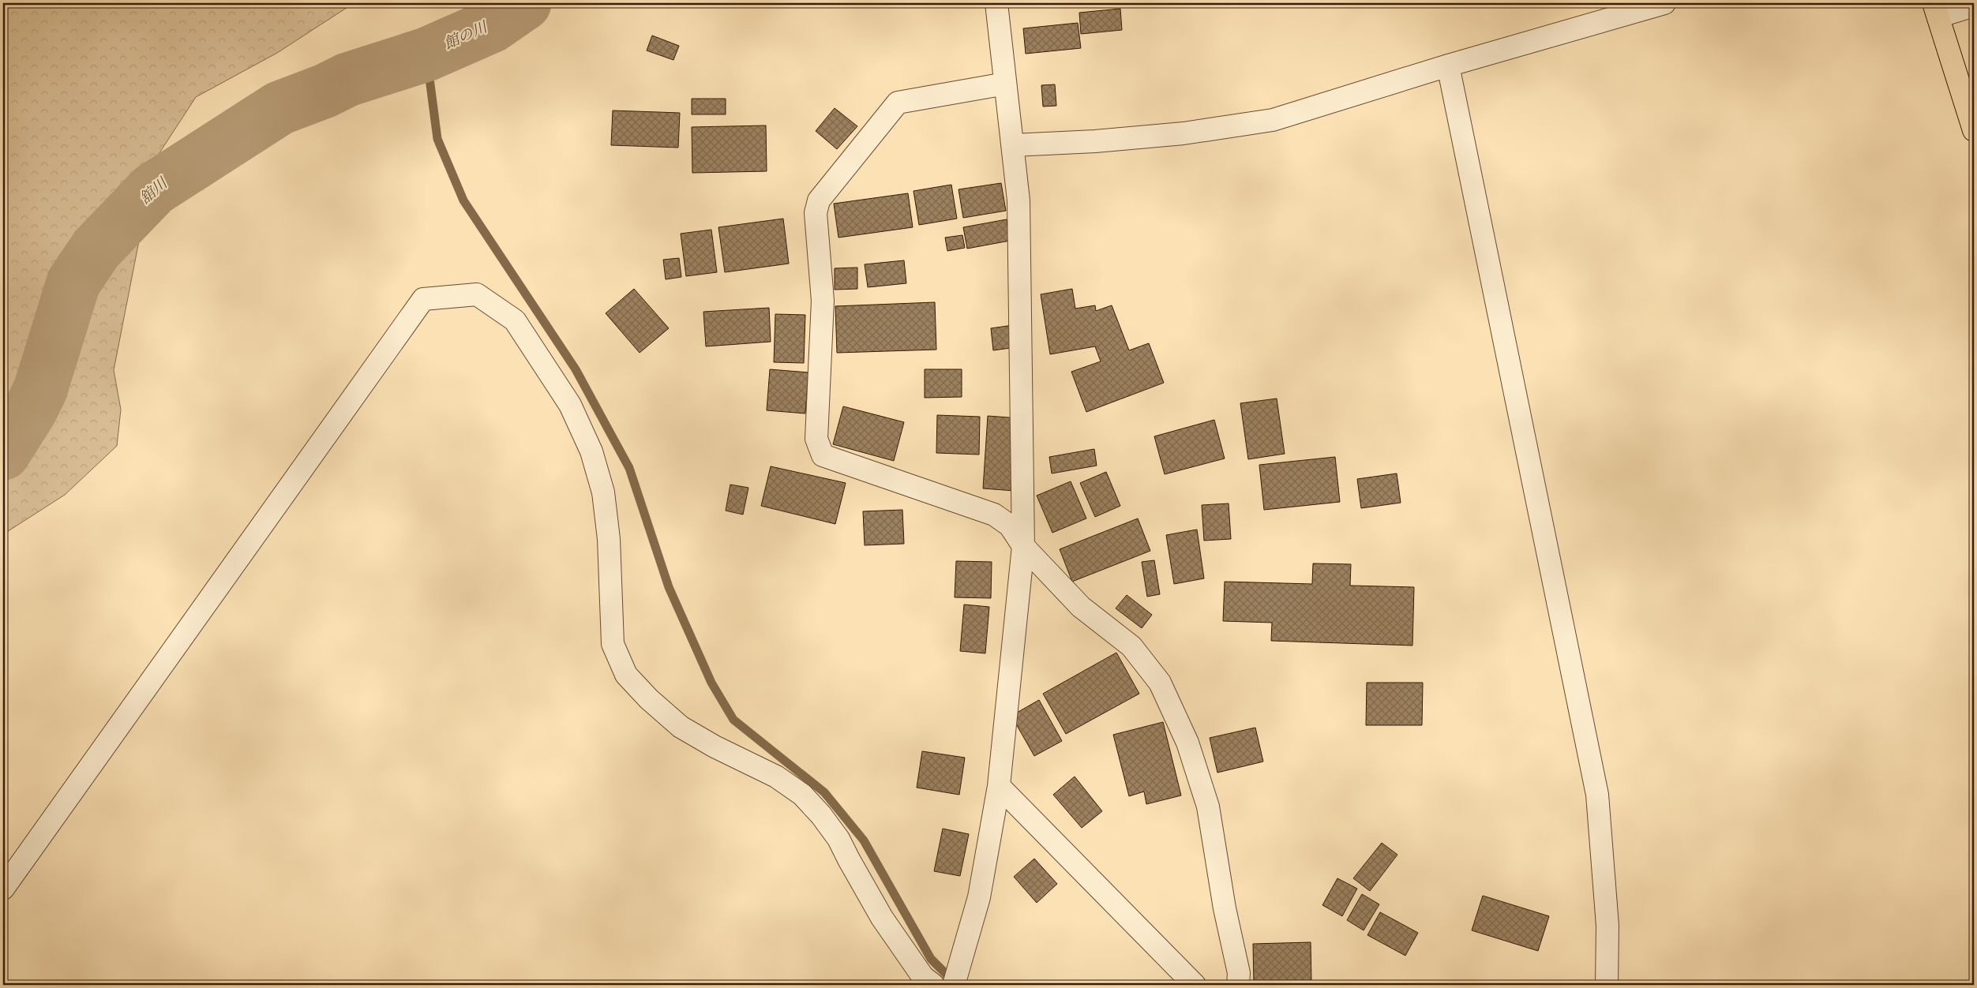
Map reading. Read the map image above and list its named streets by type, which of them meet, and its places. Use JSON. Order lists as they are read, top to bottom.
{
  "water": ["館の川", "舘川"]
}
